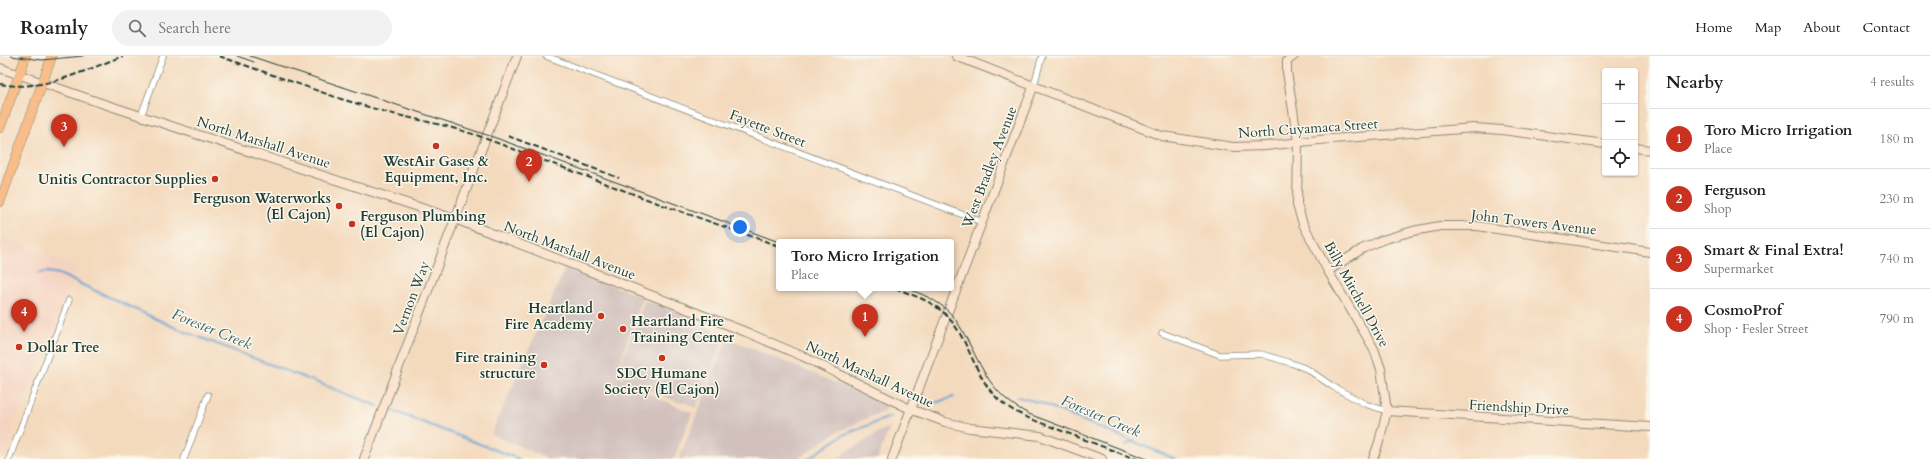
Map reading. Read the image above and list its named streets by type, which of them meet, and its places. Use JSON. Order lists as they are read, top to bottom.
{
  "streets": {
    "main road": [
      "North Cuyamaca Street",
      "North Marshall Avenue",
      "West Bradley Avenue",
      "John Towers Avenue",
      "Billy Mitchell Drive",
      "Vernon Way",
      "Friendship Drive"
    ],
    "street": ["Fayette Street"]
  },
  "crossings": [
    ["Fayette Street", "West Bradley Avenue"],
    ["North Cuyamaca Street", "West Bradley Avenue"],
    ["North Cuyamaca Street", "Billy Mitchell Drive"],
    ["North Marshall Avenue", "West Bradley Avenue"],
    ["North Marshall Avenue", "Vernon Way"],
    ["John Towers Avenue", "Billy Mitchell Drive"],
    ["Billy Mitchell Drive", "Friendship Drive"]
  ],
  "water": ["Forester Creek"],
  "places": [
    "WestAir Gases & Equipment, Inc.",
    "Unitis Contractor Supplies",
    "Ferguson Waterworks (El Cajon)",
    "Ferguson Plumbing (El Cajon)",
    "Heartland Fire Academy",
    "Heartland Fire Training Center",
    "Dollar Tree",
    "SDC Humane Society (El Cajon)",
    "Fire training structure"
  ],
  "page": {
    "header": "Roamly",
    "search": "Search here",
    "nav": [
      "Home",
      "Map",
      "About",
      "Contact"
    ],
    "heading": ["Nearby", "4 results"],
    "map_buttons": ["+", "−"],
    "list": [
      {
        "mark": "1",
        "name": "Toro Micro Irrigation",
        "note": "Place",
        "value": "180 m"
      },
      {
        "mark": "2",
        "name": "Ferguson",
        "note": "Shop",
        "value": "230 m"
      },
      {
        "mark": "3",
        "name": "Smart & Final Extra!",
        "note": "Supermarket",
        "value": "740 m"
      },
      {
        "mark": "4",
        "name": "CosmoProf",
        "note": "Shop · Fesler Street",
        "value": "790 m"
      }
    ],
    "pins": [
      "3",
      "2",
      "4",
      "1"
    ],
    "popup": ["Toro Micro Irrigation", "Place"]
  }
}
